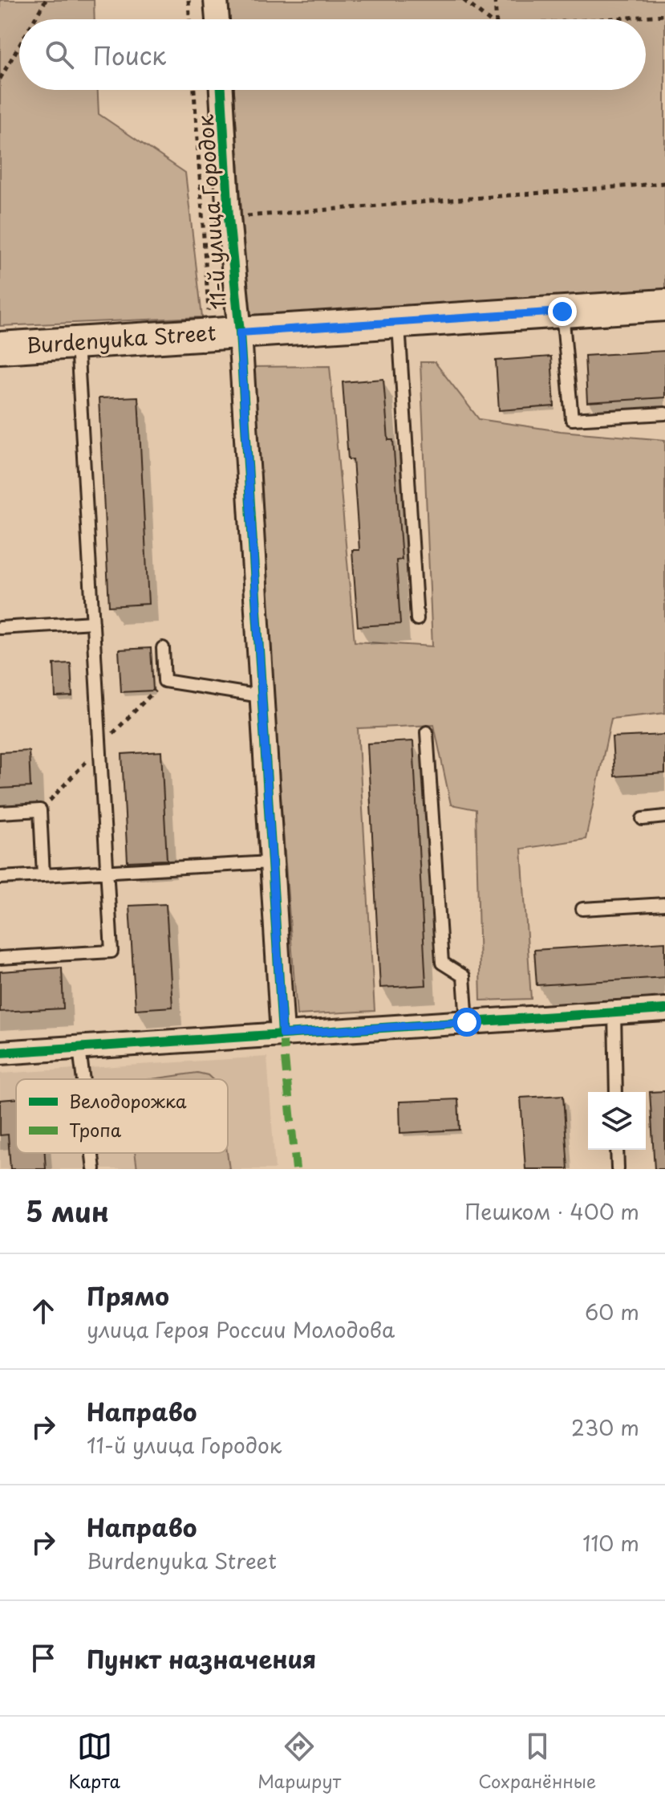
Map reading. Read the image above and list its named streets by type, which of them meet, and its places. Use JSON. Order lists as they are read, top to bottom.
{
  "streets": {
    "street": ["11-й улица Городок", "Burdenyuka Street"]
  },
  "crossings": [
    ["11-й улица Городок", "Burdenyuka Street"]
  ],
  "legend": ["Велодорожка", "Тропа"],
  "page": {
    "search": "Поиск",
    "heading": ["5 мин", "Пешком · 400 m"],
    "list": [
      ["Прямо", "улица Героя России Молодова", "60 m"],
      ["Направо", "11-й улица Городок", "230 m"],
      ["Направо", "Burdenyuka Street", "110 m"],
      "Пункт назначения"
    ],
    "nav": ["Карта", "Маршрут", "Сохранённые"]
  }
}
